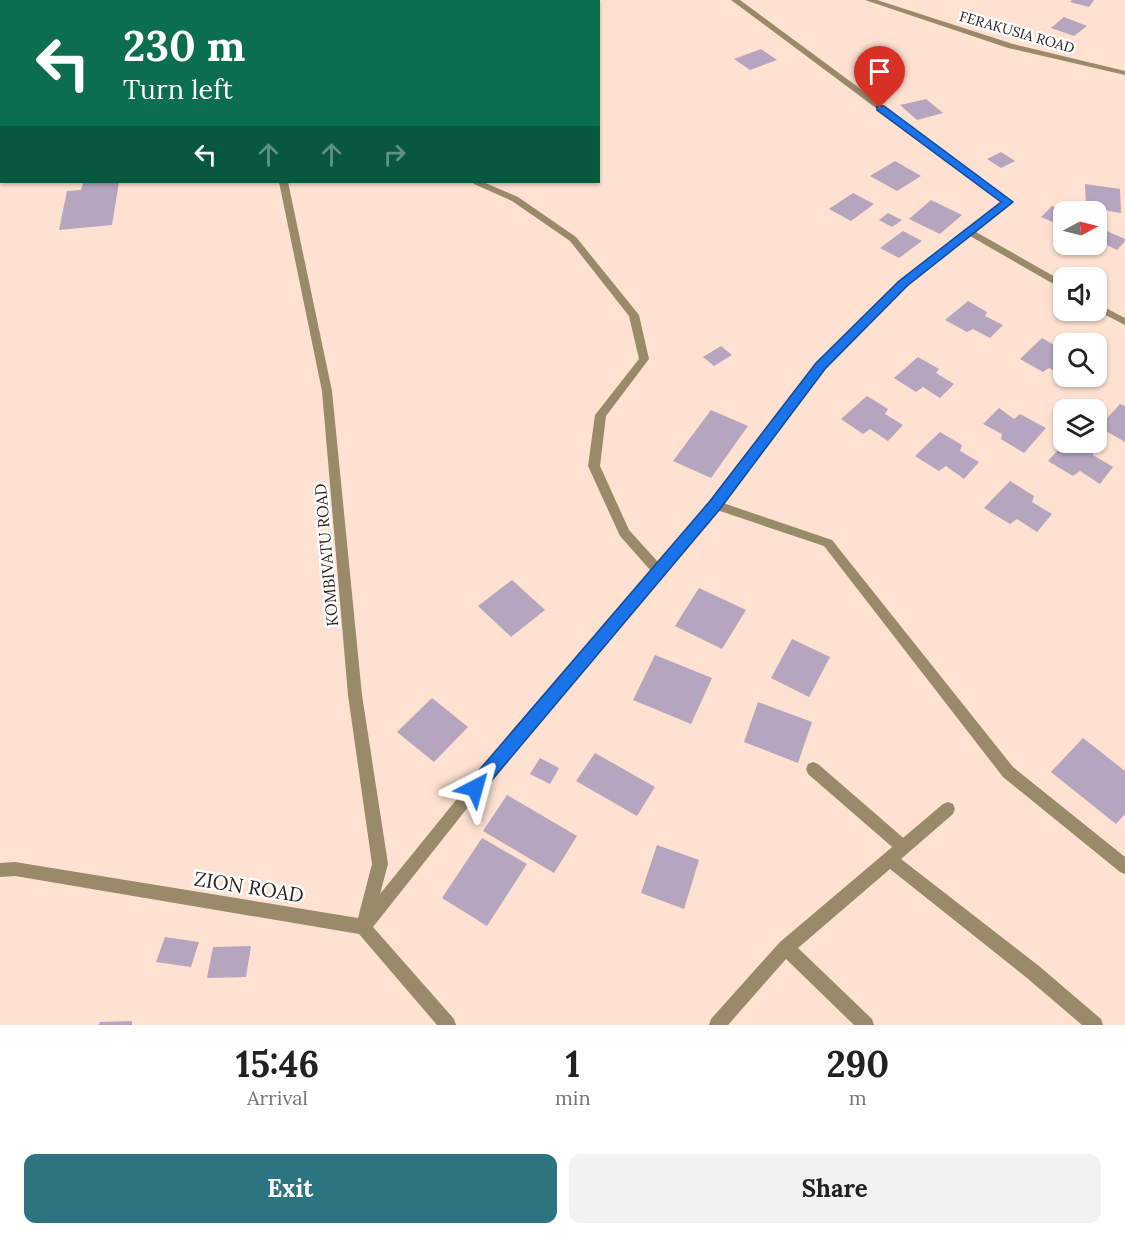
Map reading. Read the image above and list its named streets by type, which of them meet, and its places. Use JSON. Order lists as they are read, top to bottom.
{
  "streets": {
    "street": ["FERAKUSIA ROAD", "KOMBIVATU ROAD", "ZION ROAD"]
  },
  "crossings": [
    ["KOMBIVATU ROAD", "ZION ROAD"]
  ],
  "north": "right",
  "page": {
    "turn": ["230 m", "Turn left"],
    "eta": [
      "15:46",
      "Arrival",
      "1",
      "min",
      "290",
      "m"
    ],
    "buttons": ["Exit", "Share"]
  }
}
